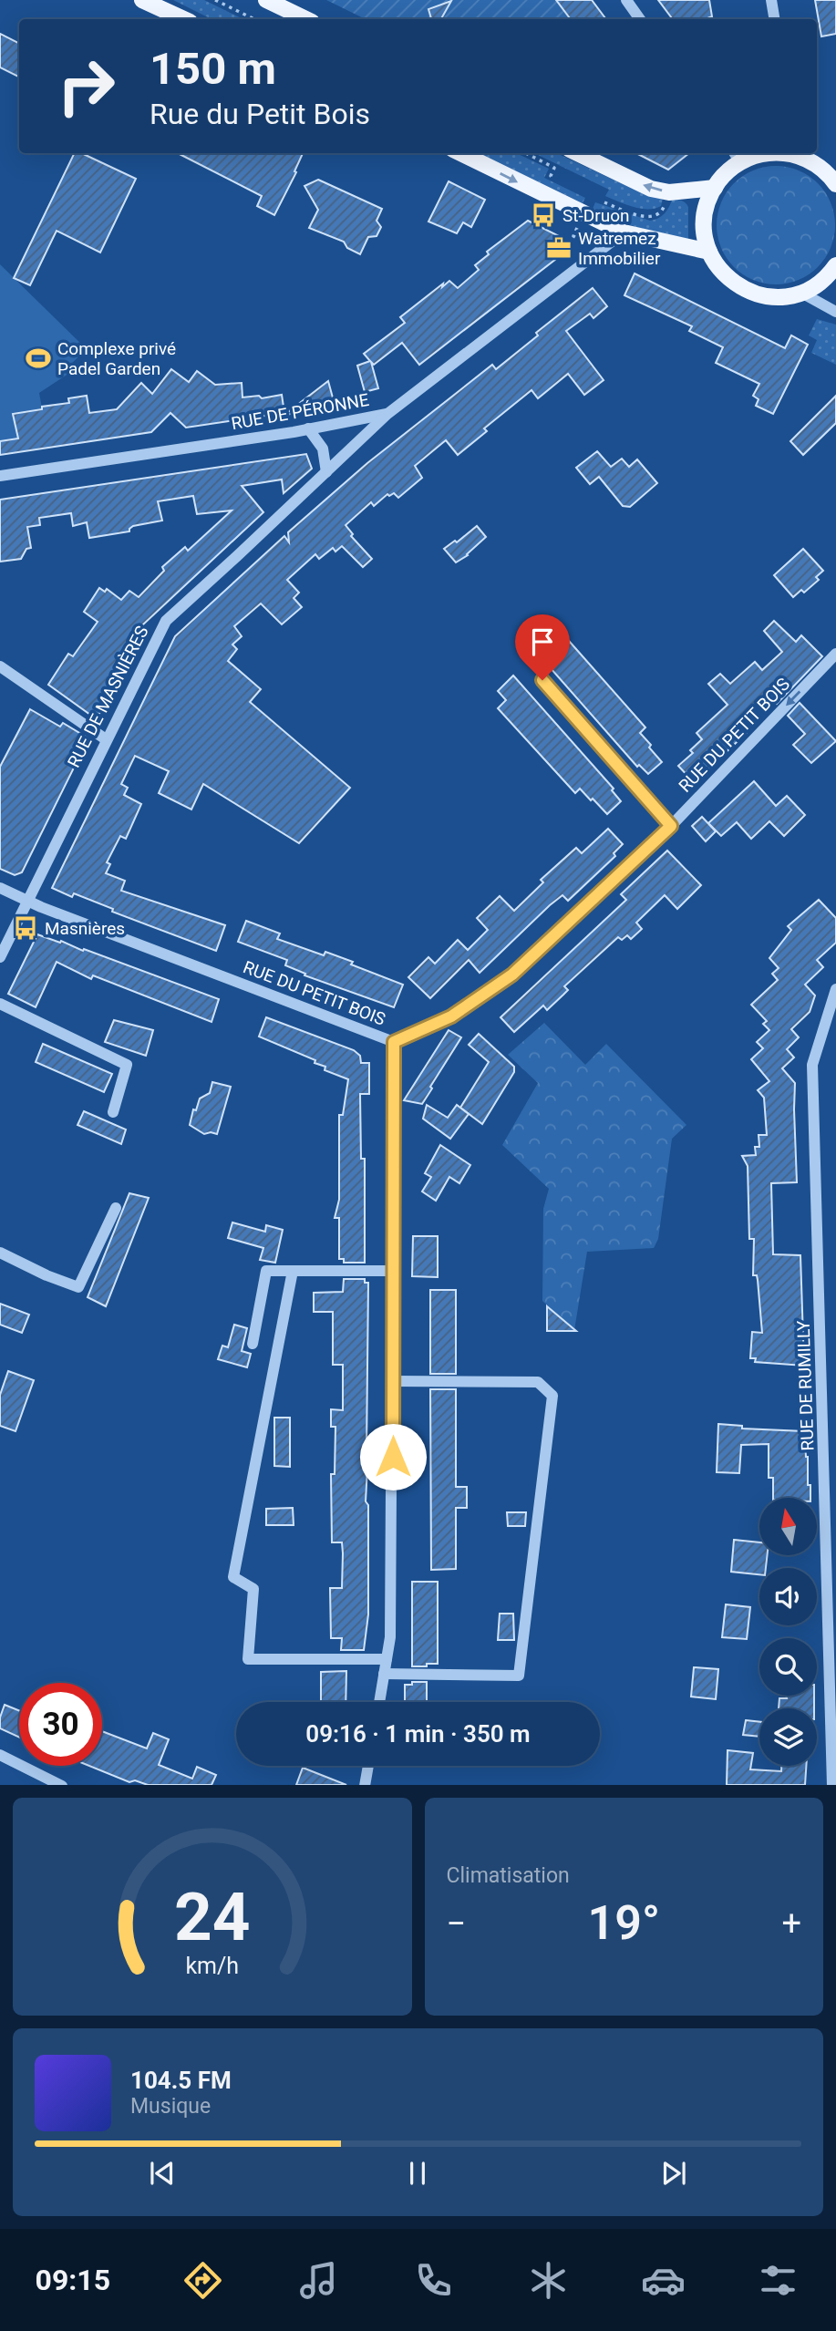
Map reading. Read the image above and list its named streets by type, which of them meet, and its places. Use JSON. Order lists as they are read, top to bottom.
{
  "streets": {
    "street": [
      "RUE DE PÉRONNE",
      "RUE DE MASNIÈRES",
      "RUE DU PETIT BOIS",
      "RUE DE RUMILLY"
    ]
  },
  "crossings": [
    ["RUE DE PÉRONNE", "RUE DE MASNIÈRES"],
    ["RUE DE MASNIÈRES", "RUE DU PETIT BOIS"]
  ],
  "places": {
    "bus stop": ["St-Druon", "Masnières"],
    "office": ["Watremez Immobilier"],
    "sports": ["Complexe privé Padel Garden"]
  },
  "north": "top",
  "page": {
    "turn": ["150 m", "Rue du Petit Bois"],
    "limit": "30",
    "trip": "09:16 · 1 min · 350 m",
    "tile": "Climatisation",
    "heat": ["−", "19°", "+"],
    "song": ["104.5 FM", "Musique"],
    "tabs": "09:15",
    "gauge": ["24", "km/h"]
  }
}
